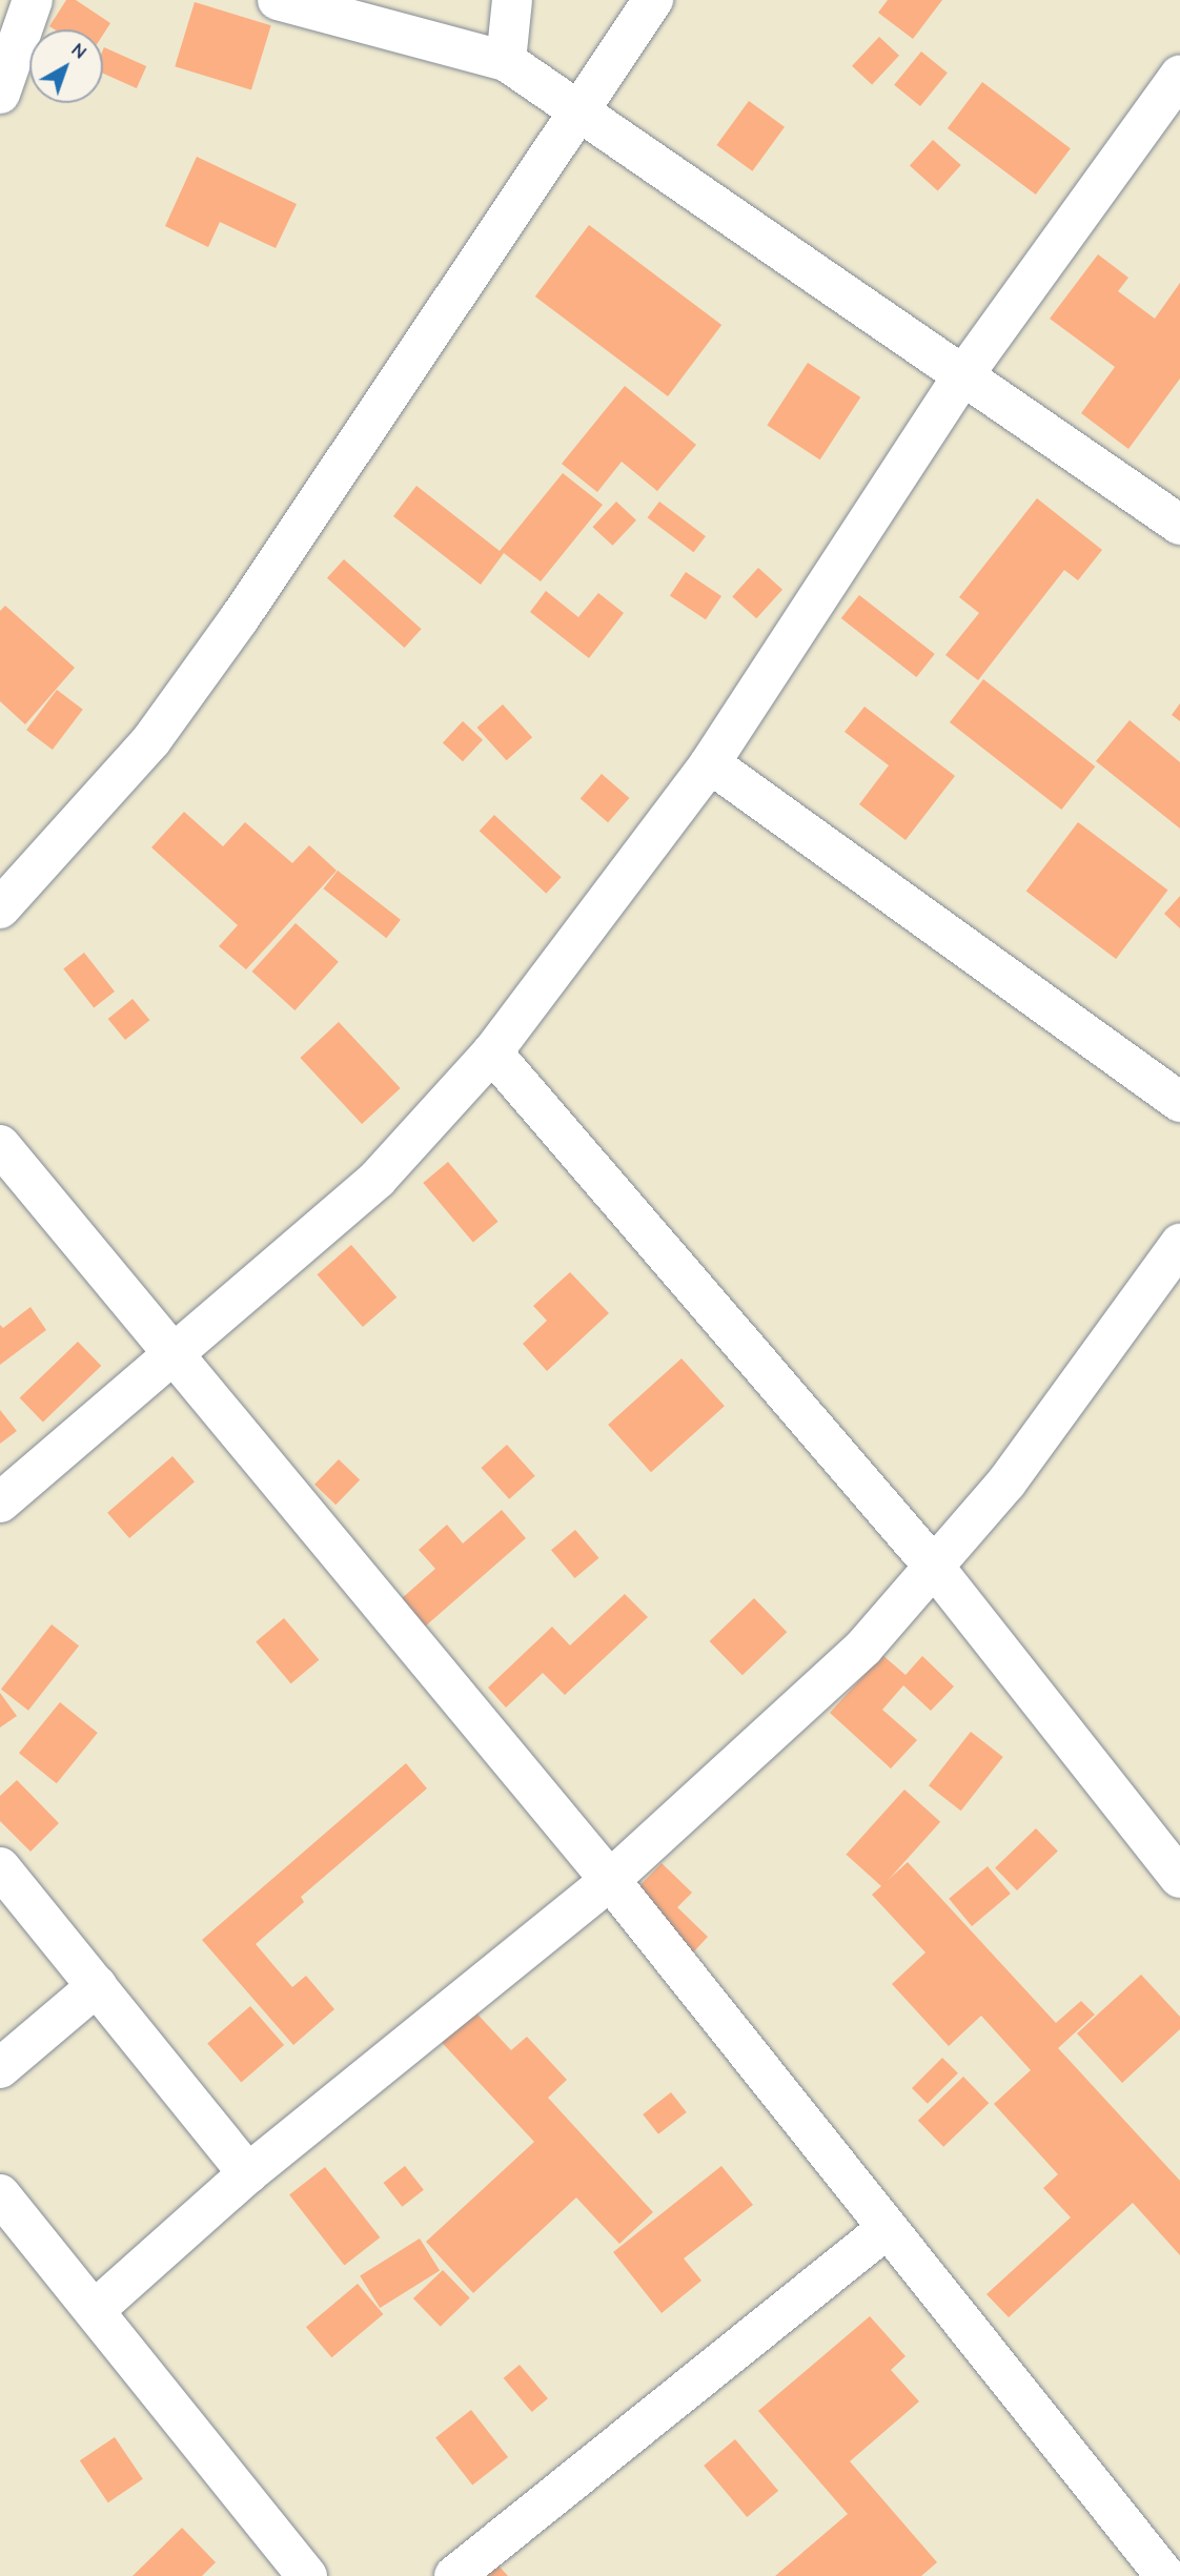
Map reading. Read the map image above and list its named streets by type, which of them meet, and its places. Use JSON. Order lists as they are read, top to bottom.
{
  "north": "top right"
}
